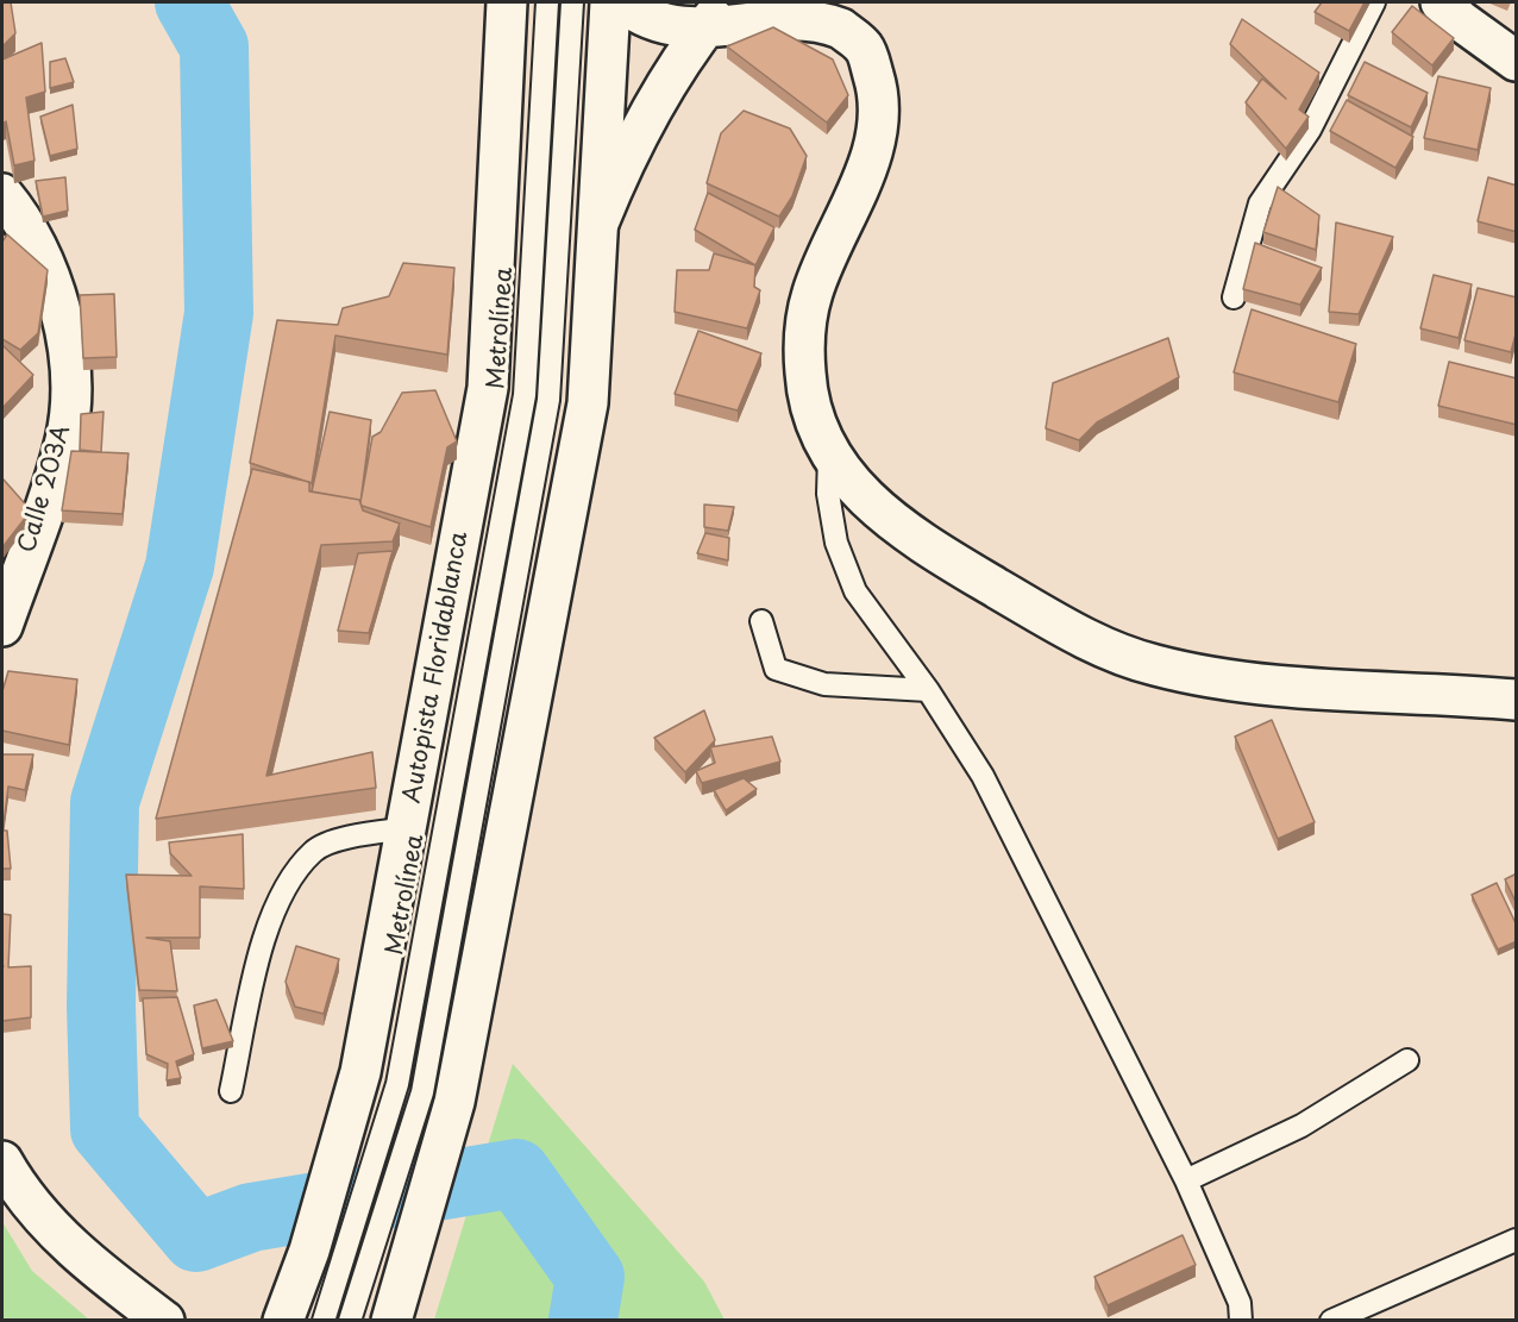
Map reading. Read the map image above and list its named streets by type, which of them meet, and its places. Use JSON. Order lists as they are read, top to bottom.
{
  "streets": {
    "main road": ["Calle 203A", "Autopista Floridablanca"],
    "lane": ["Metrolínea"]
  },
  "crossings": [
    ["Metrolínea", "Autopista Floridablanca"]
  ]
}
